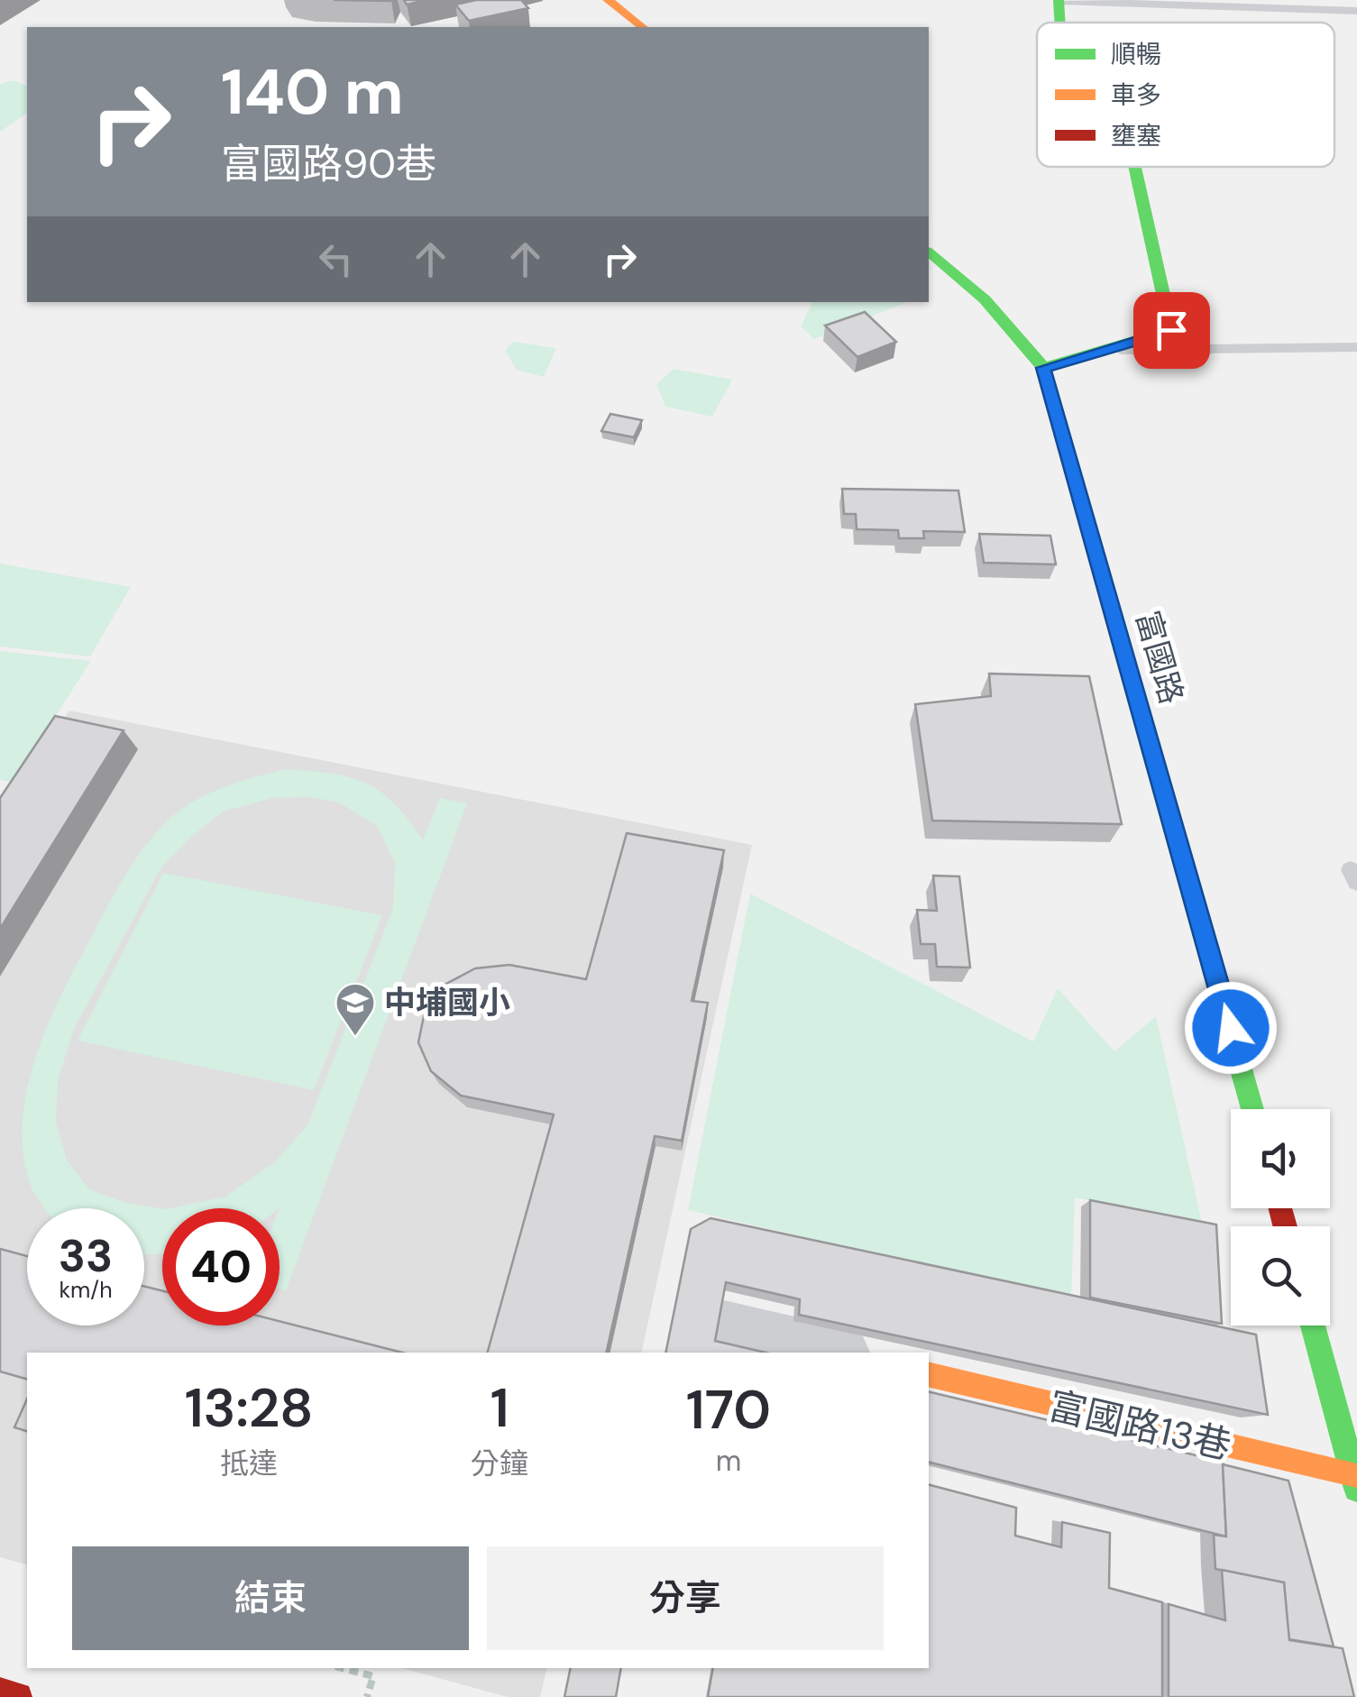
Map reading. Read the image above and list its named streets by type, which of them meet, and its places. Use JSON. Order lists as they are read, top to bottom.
{
  "streets": {
    "street": ["富國路", "富國路13巷"]
  },
  "places": {
    "school or university": ["中埔國小"]
  },
  "legend": ["順暢", "車多", "壅塞"],
  "page": {
    "turn": ["140 m", "富國路90巷"],
    "speed": "33 km/h",
    "limit": "40",
    "eta": [
      "13:28",
      "抵達",
      "1",
      "分鐘",
      "170",
      "m"
    ],
    "buttons": ["結束", "分享"]
  }
}
